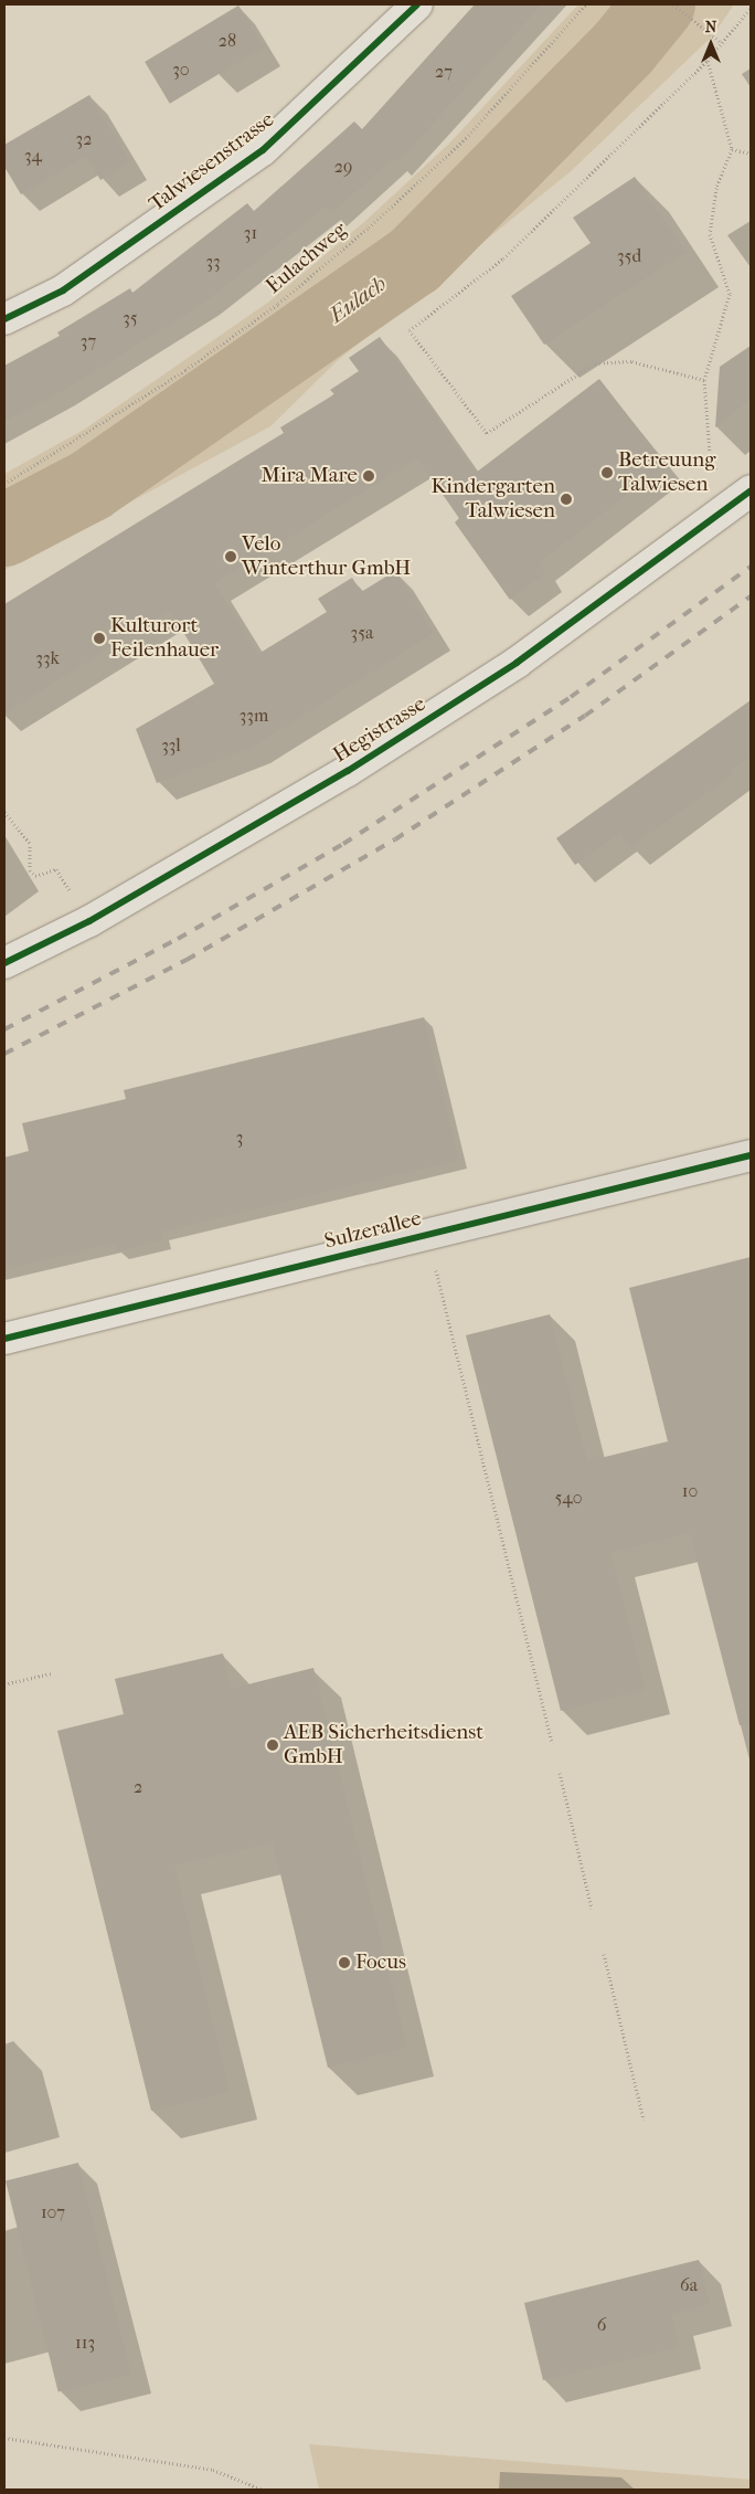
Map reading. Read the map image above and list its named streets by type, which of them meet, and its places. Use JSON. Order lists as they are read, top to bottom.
{
  "streets": {
    "main road": ["Sulzerallee"],
    "street": ["Talwiesenstrasse", "Hegistrasse"],
    "path": ["Eulachweg"]
  },
  "water": ["Eulach"],
  "places": [
    "Betreuung Talwiesen",
    "Mira Mare",
    "Kindergarten Talwiesen",
    "Velo Winterthur GmbH",
    "Kulturort Feilenhauer",
    "AEB Sicherheitsdienst GmbH",
    "Focus"
  ],
  "house_numbers": [
    "28",
    "30",
    "27",
    "32",
    "34",
    "29",
    "31",
    "35d",
    "33",
    "35",
    "37",
    "35a",
    "33k",
    "33m",
    "33l",
    "3",
    "10",
    "540",
    "2",
    "107",
    "6a",
    "6",
    "113"
  ],
  "north": "top"
}
